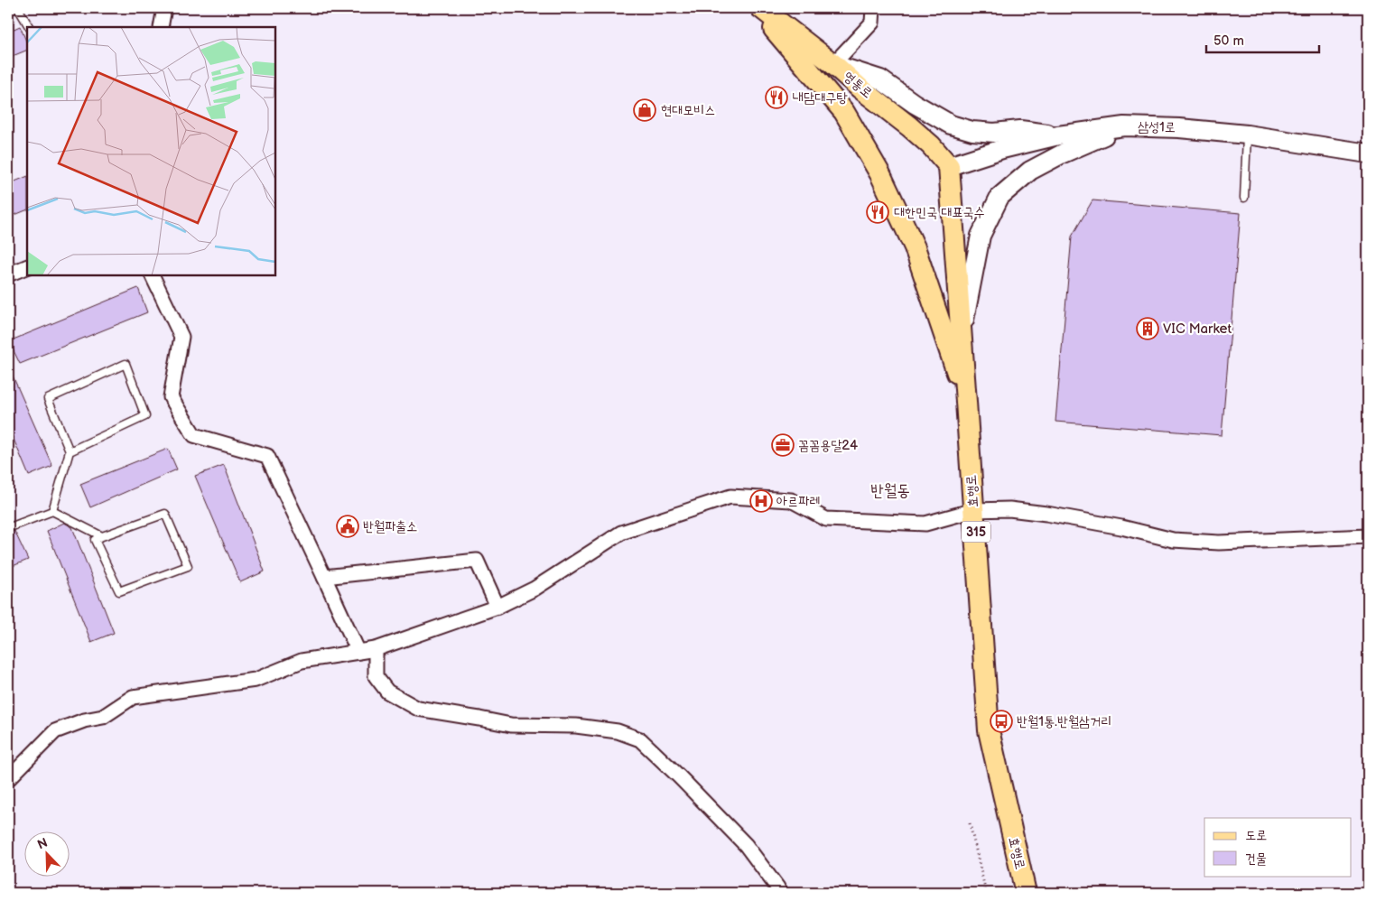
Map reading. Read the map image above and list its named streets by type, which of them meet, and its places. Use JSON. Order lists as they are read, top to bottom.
{
  "streets": {
    "main road": [
      "영통로",
      "삼성1로",
      "효행로",
      "315"
    ]
  },
  "crossings": [
    ["영통로", "삼성1로"],
    ["영통로", "효행로"],
    ["삼성1로", "효행로"],
    ["효행로", "315"]
  ],
  "districts": ["반월동"],
  "places": {
    "restaurant": ["내담대구탕", "대한민국 대표국수"],
    "shop": ["현대모비스"],
    "building": ["VIC Market"],
    "office": ["꼼꼼용달24"],
    "hospital": ["아르파레"],
    "public building": ["반월파출소"],
    "bus stop": ["반월1통.반월삼거리"]
  },
  "legend": ["도로", "건물"],
  "scale_bar": "50 m",
  "north": "top left"
}
